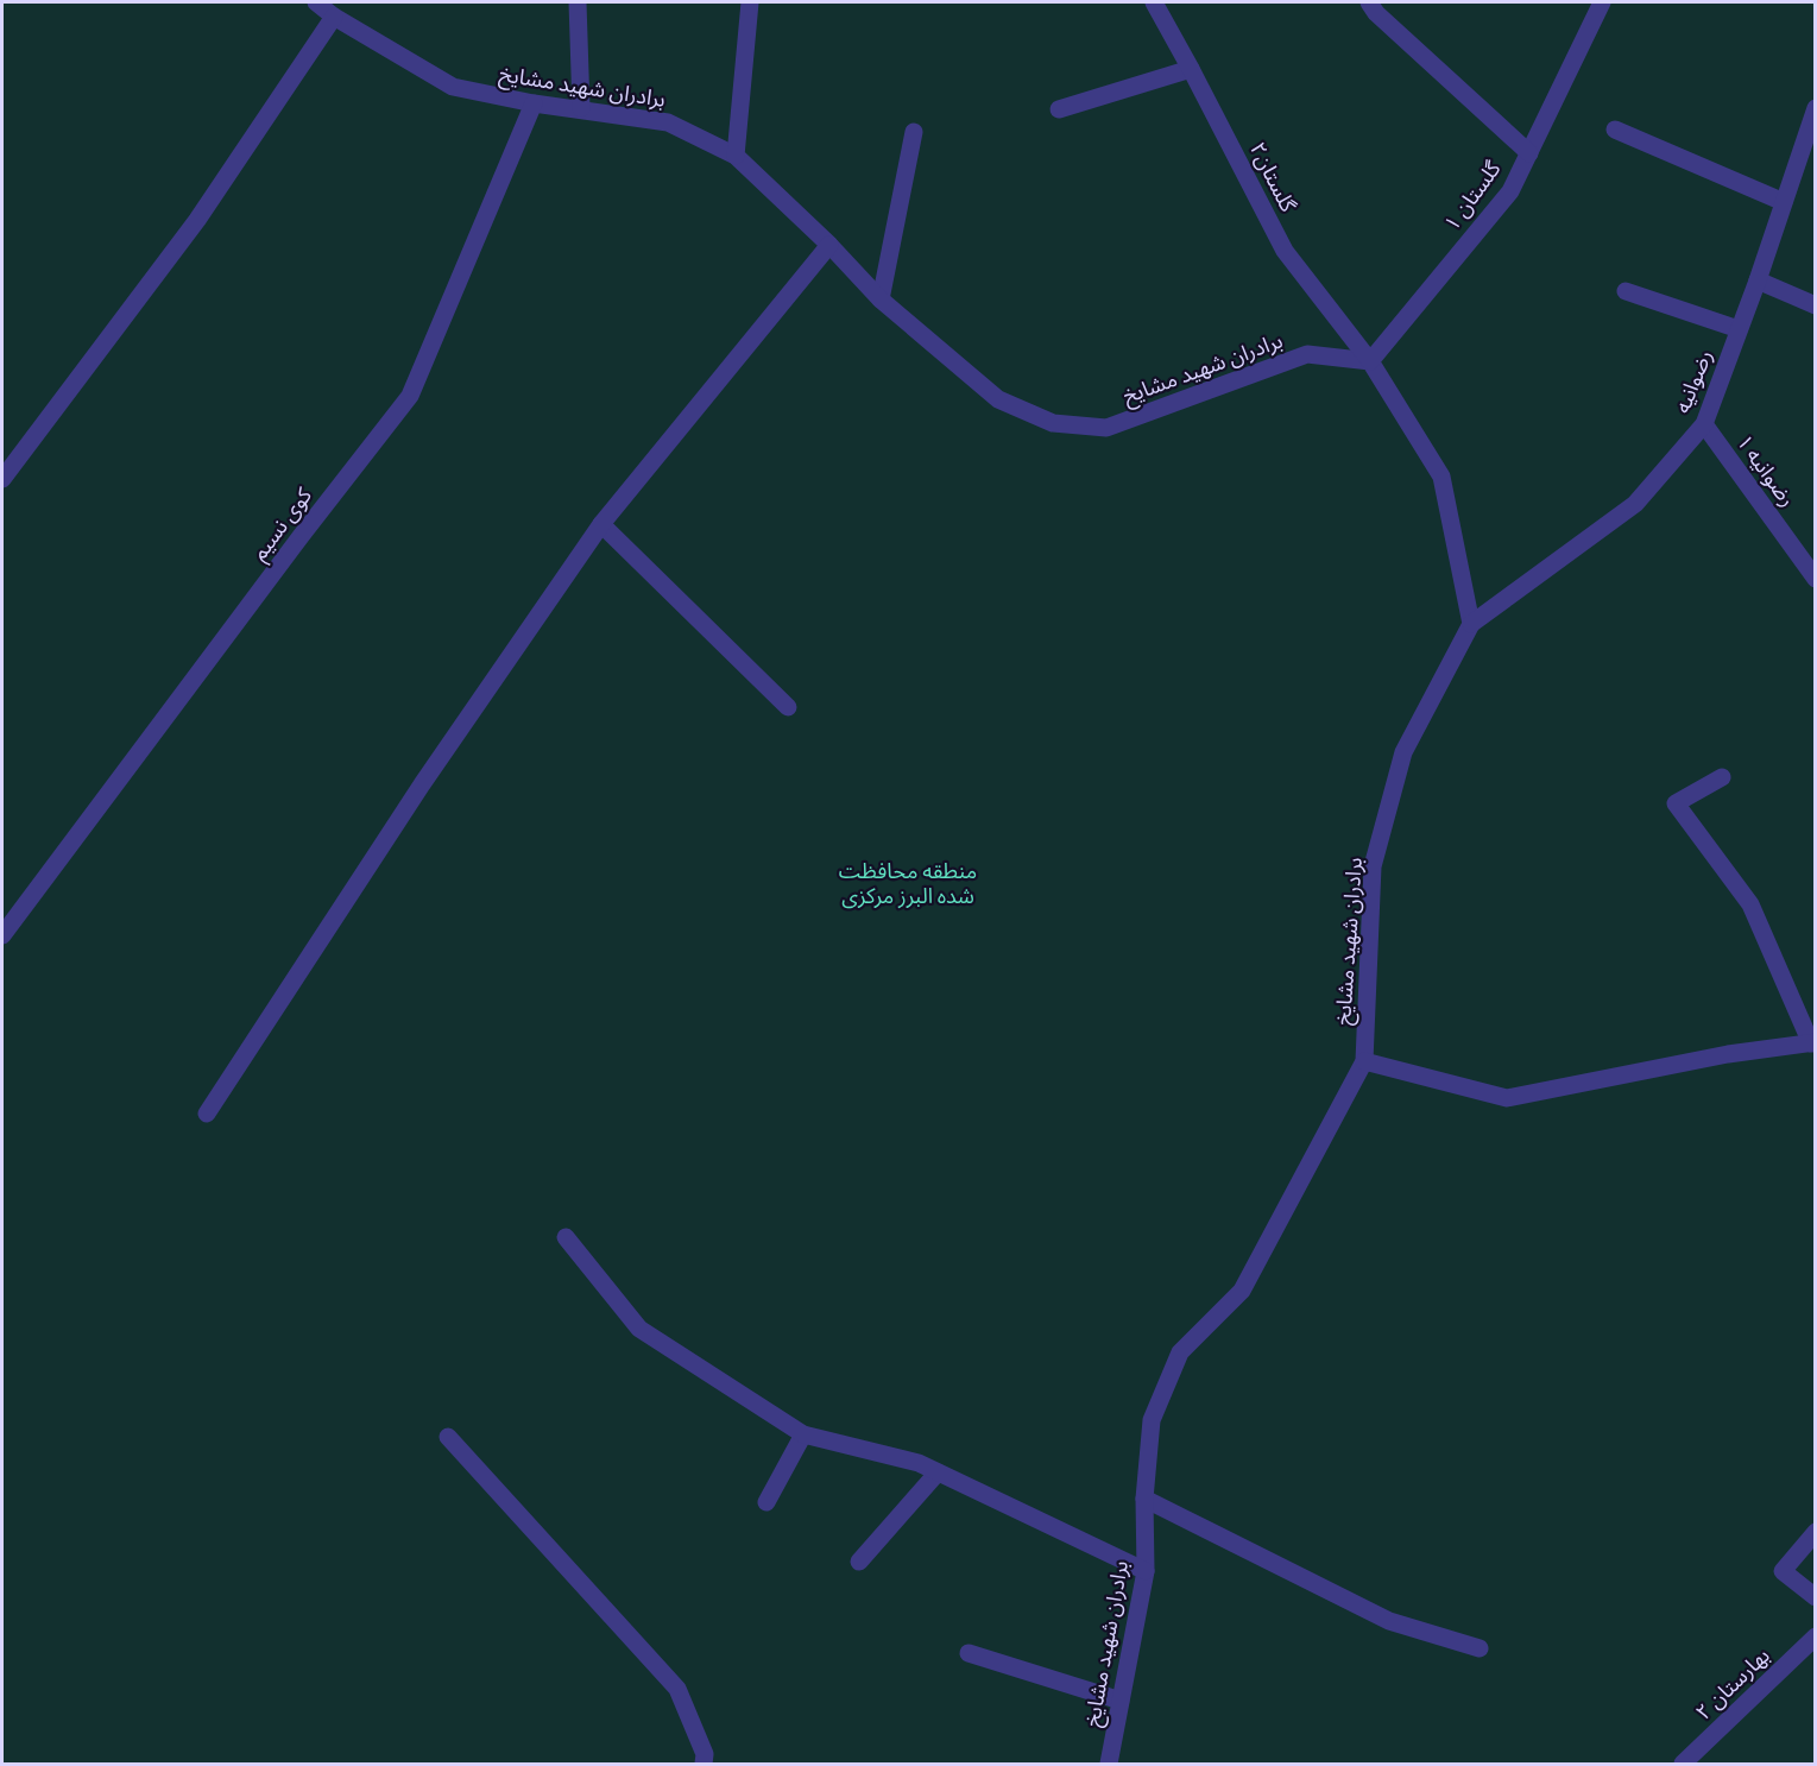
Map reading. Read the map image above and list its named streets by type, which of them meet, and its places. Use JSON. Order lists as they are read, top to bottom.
{
  "streets": {
    "street": [
      "برادران شهید مشایخ",
      "گلستان۲",
      "گلستان ۱",
      "رضوانیه",
      "رضوانیه ۱",
      "کوی نسیم",
      "بهارستان ۲"
    ]
  },
  "crossings": [
    ["برادران شهید مشایخ", "گلستان۲"],
    ["برادران شهید مشایخ", "گلستان ۱"],
    ["برادران شهید مشایخ", "رضوانیه"],
    ["برادران شهید مشایخ", "کوی نسیم"],
    ["گلستان۲", "گلستان ۱"],
    ["رضوانیه", "رضوانیه ۱"]
  ],
  "parks": ["منطقه محافظت شده البرز مرکزی"]
}
